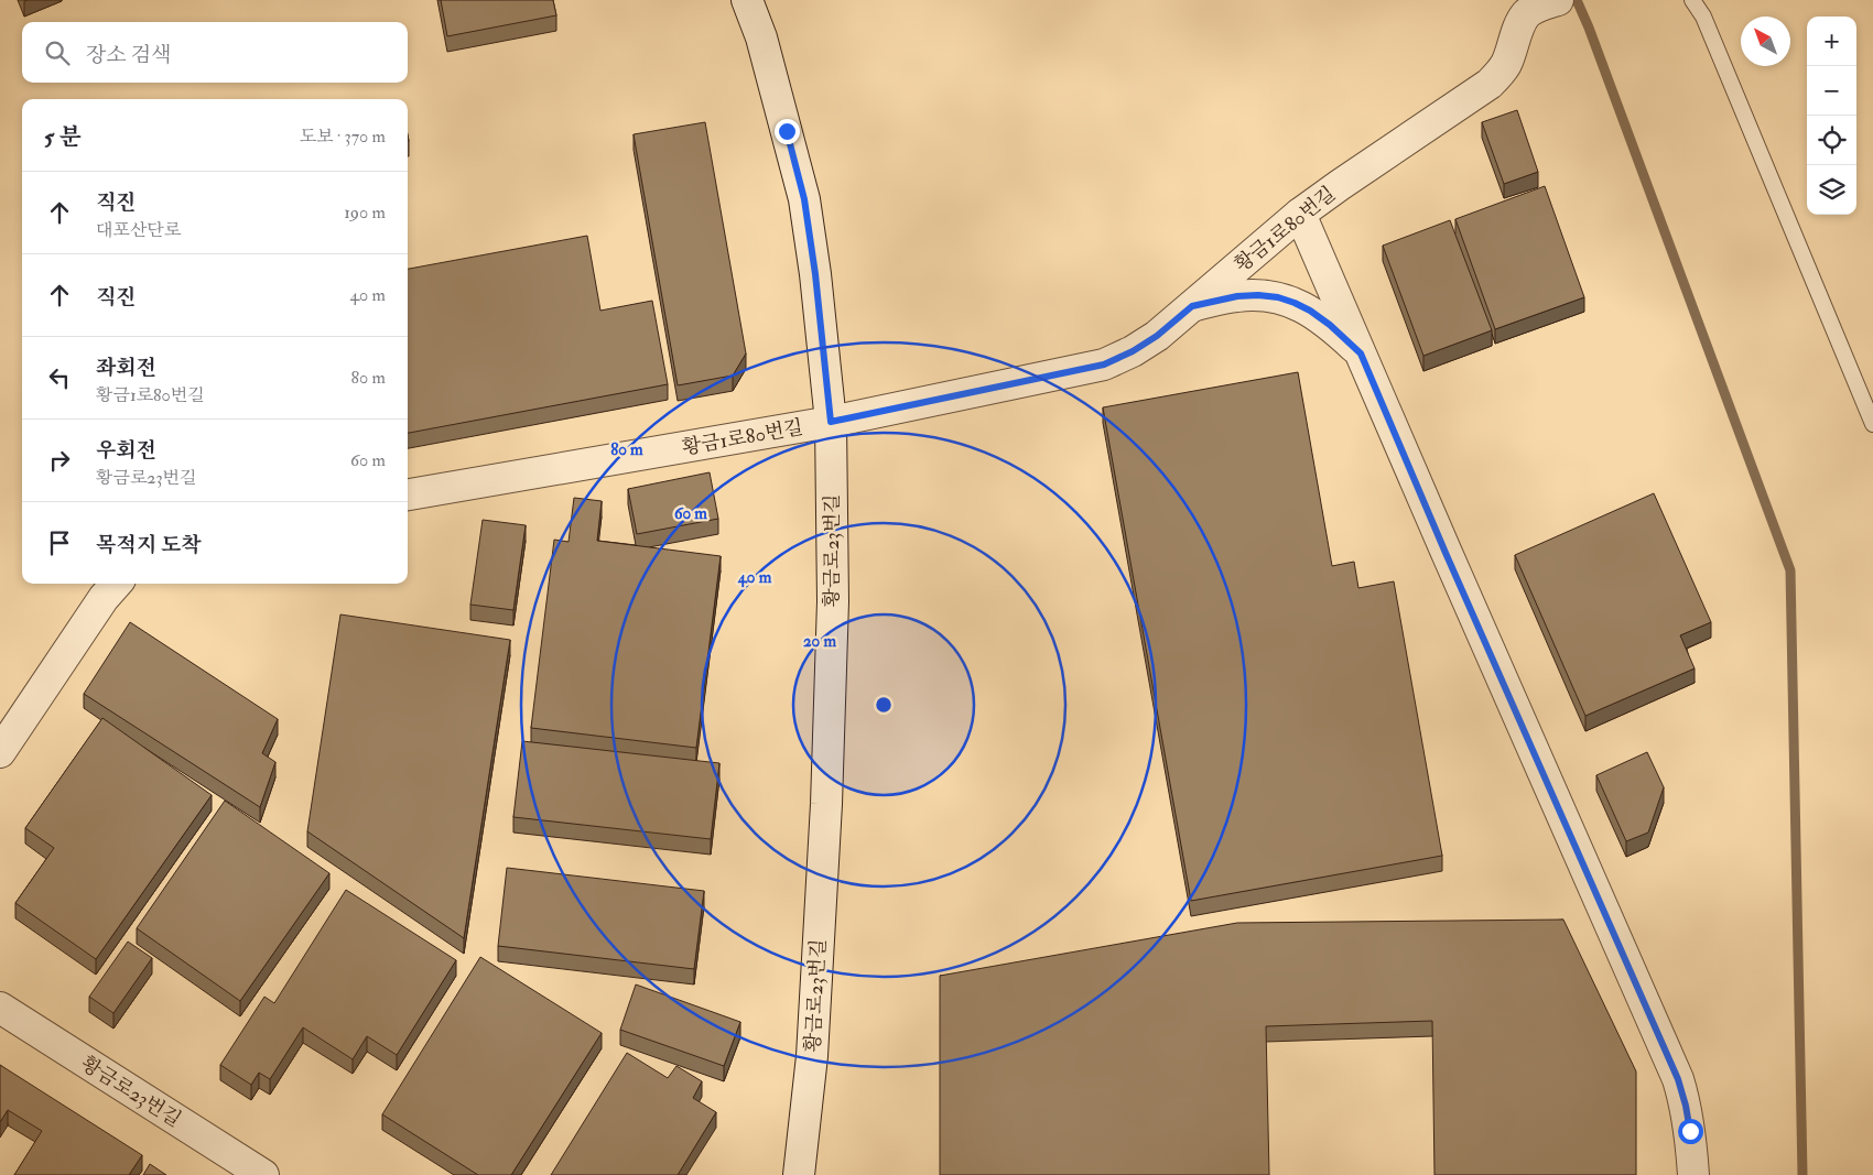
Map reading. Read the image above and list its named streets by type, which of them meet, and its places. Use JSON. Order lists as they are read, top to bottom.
{
  "streets": {
    "street": ["황금1로80번길", "황금로23번길"]
  },
  "crossings": [
    ["황금1로80번길", "황금로23번길"]
  ],
  "north": "top left",
  "page": {
    "map_buttons": ["+", "−"],
    "search": "장소 검색",
    "heading": ["5 분", "도보 · 370 m"],
    "list": [
      ["직진", "대포산단로", "190 m"],
      ["직진", "40 m"],
      ["좌회전", "황금1로80번길", "80 m"],
      ["우회전", "황금로23번길", "60 m"],
      "목적지 도착"
    ]
  },
  "rings": [
    "80 m",
    "60 m",
    "40 m",
    "20 m"
  ]
}
